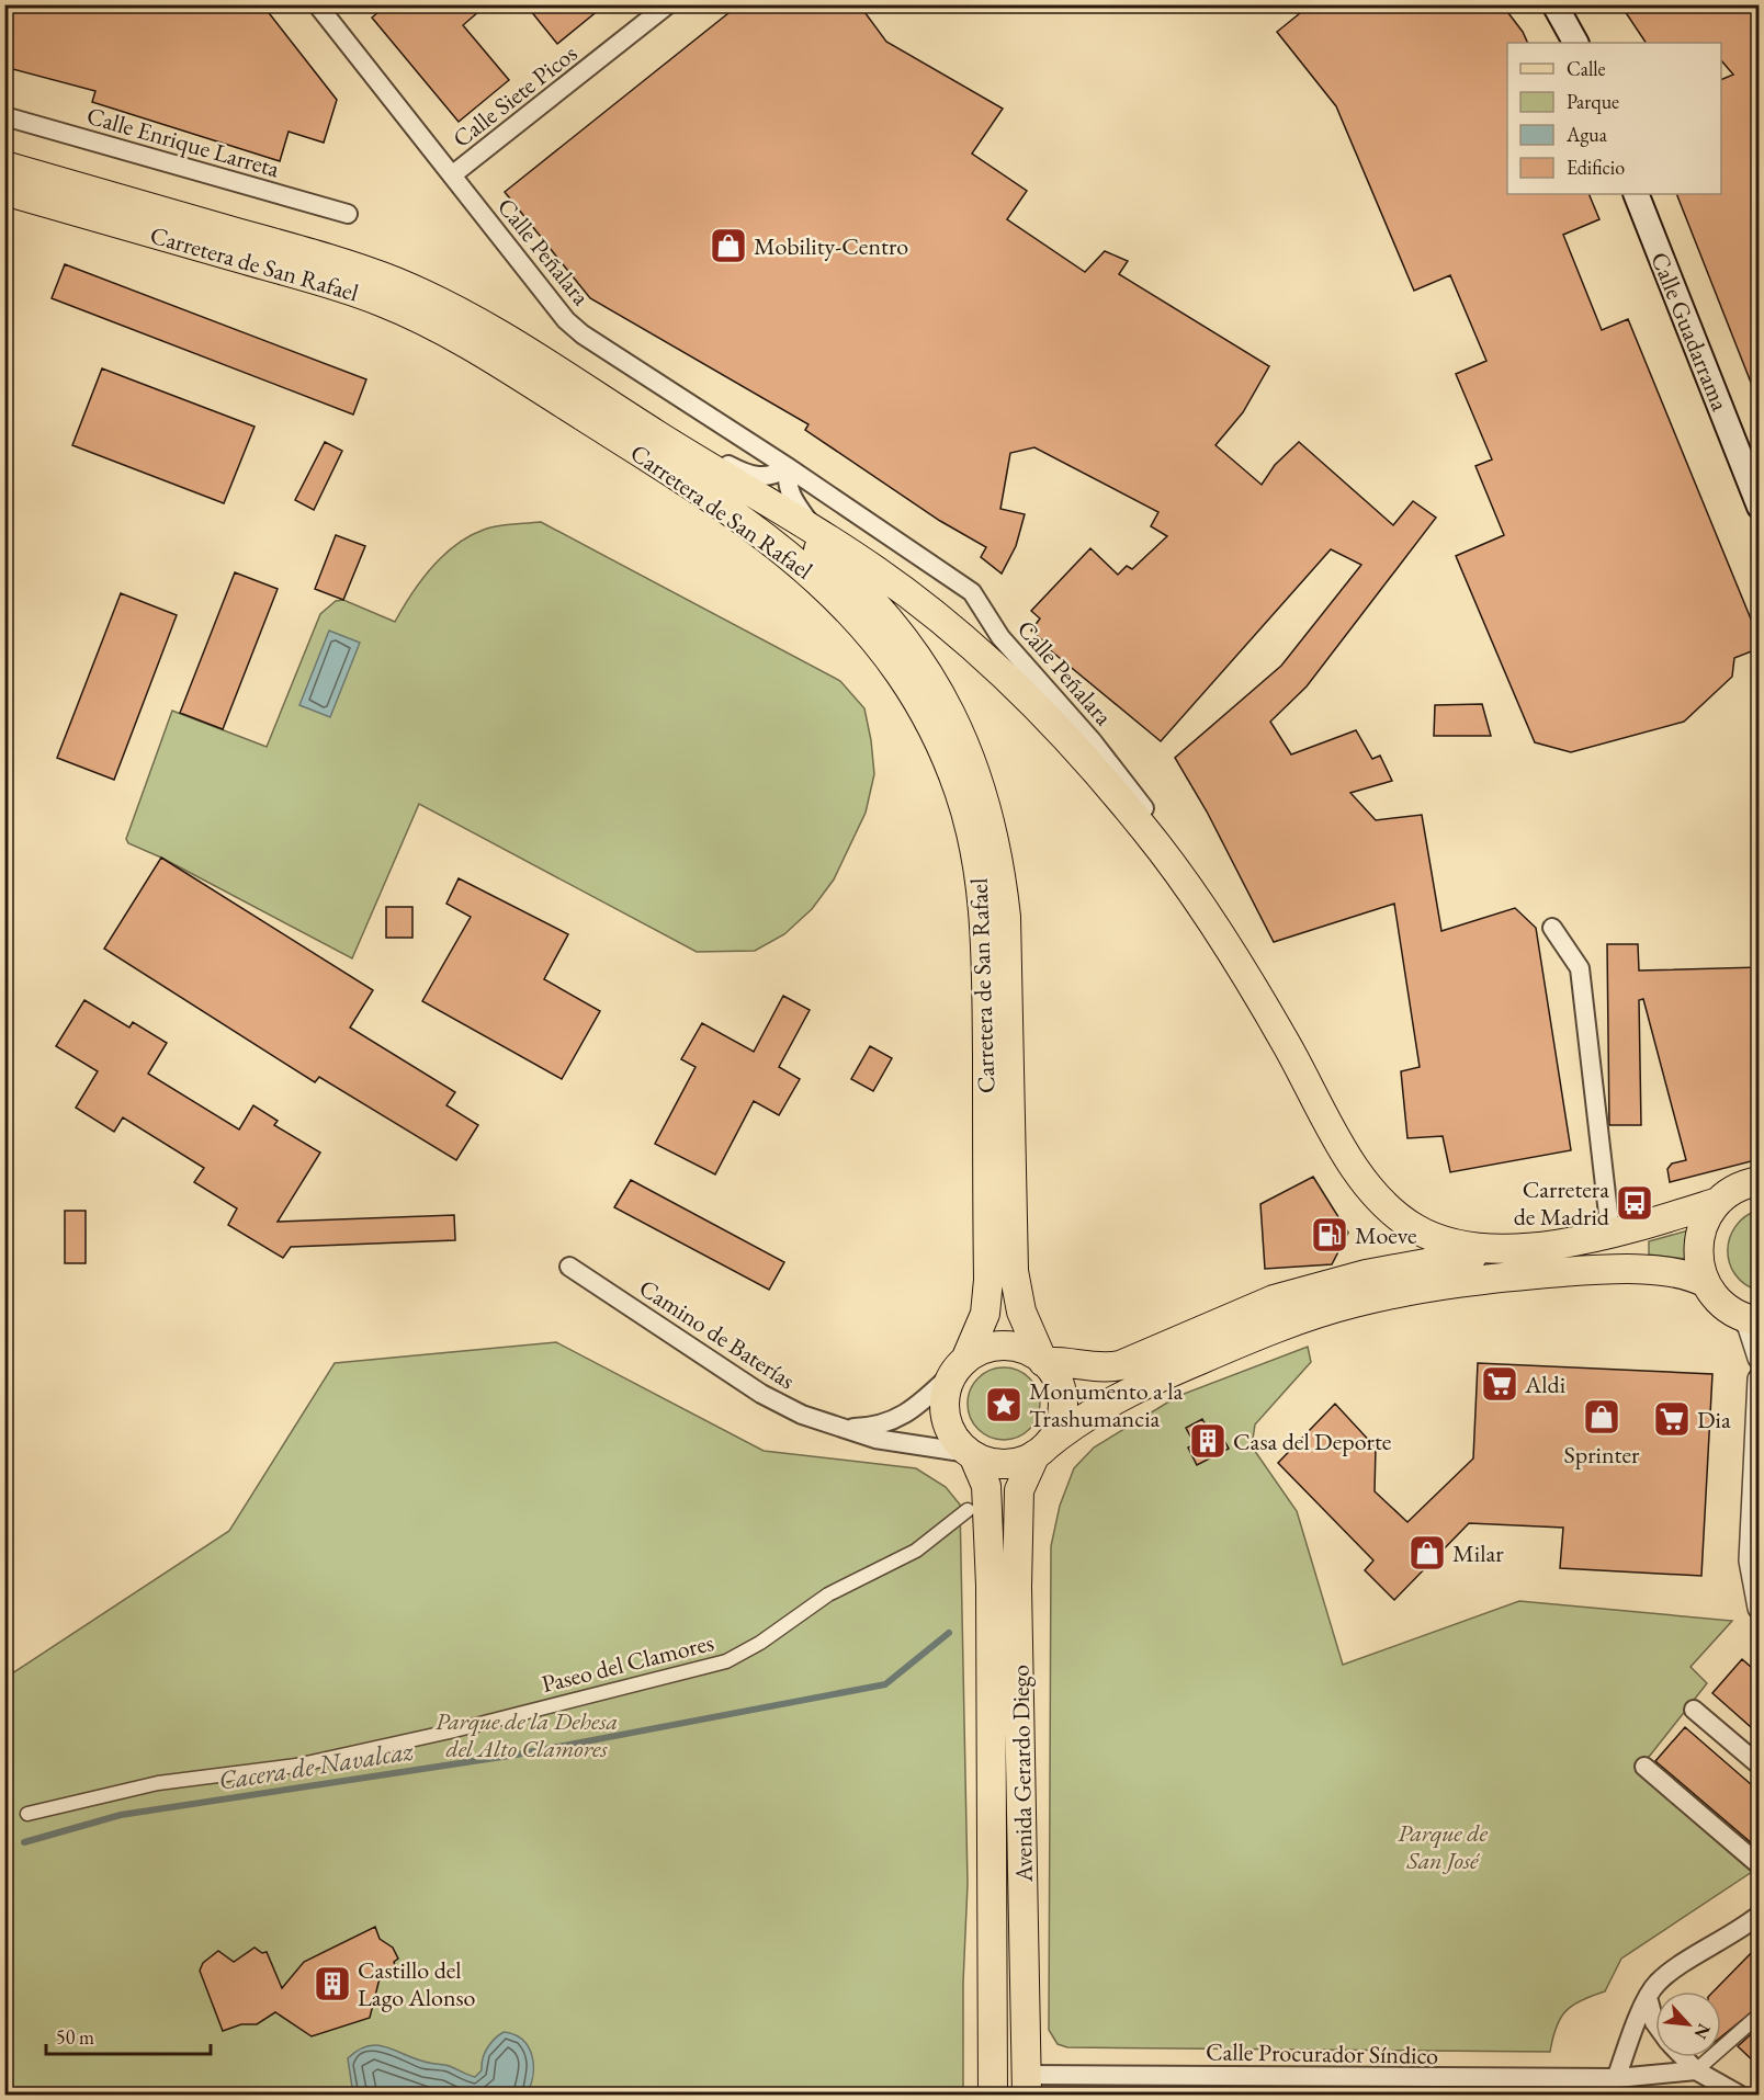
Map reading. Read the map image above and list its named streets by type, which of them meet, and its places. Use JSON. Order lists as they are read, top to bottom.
{
  "streets": {
    "main road": ["Carretera de San Rafael", "Calle Guadarrama", "Avenida Gerardo Diego"],
    "street": [
      "Calle Siete Picos",
      "Calle Enrique Larreta",
      "Calle Peñalara",
      "Camino de Baterías",
      "Paseo del Clamores",
      "Calle Procurador Síndico"
    ]
  },
  "crossings": [
    ["Calle Siete Picos", "Calle Peñalara"],
    ["Calle Peñalara", "Carretera de San Rafael"],
    ["Carretera de San Rafael", "Camino de Baterías"],
    ["Carretera de San Rafael", "Avenida Gerardo Diego"],
    ["Camino de Baterías", "Avenida Gerardo Diego"],
    ["Avenida Gerardo Diego", "Calle Procurador Síndico"]
  ],
  "water": ["Cacera de Navalcaz"],
  "parks": ["Parque de la Dehesa del Alto Clamores", "Parque de San José"],
  "places": {
    "shop": ["Mobility-Centro", "Sprinter", "Milar"],
    "bus stop": ["Carretera de Madrid"],
    "fuel station": ["Moeve"],
    "supermarket": ["Aldi", "Dia"],
    "place": ["Monumento a la Trashumancia"],
    "building": ["Casa del Deporte", "Castillo del Lago Alonso"]
  },
  "legend": [
    "Calle",
    "Parque",
    "Agua",
    "Edificio"
  ],
  "scale_bar": "50 m",
  "north": "bottom right"
}
